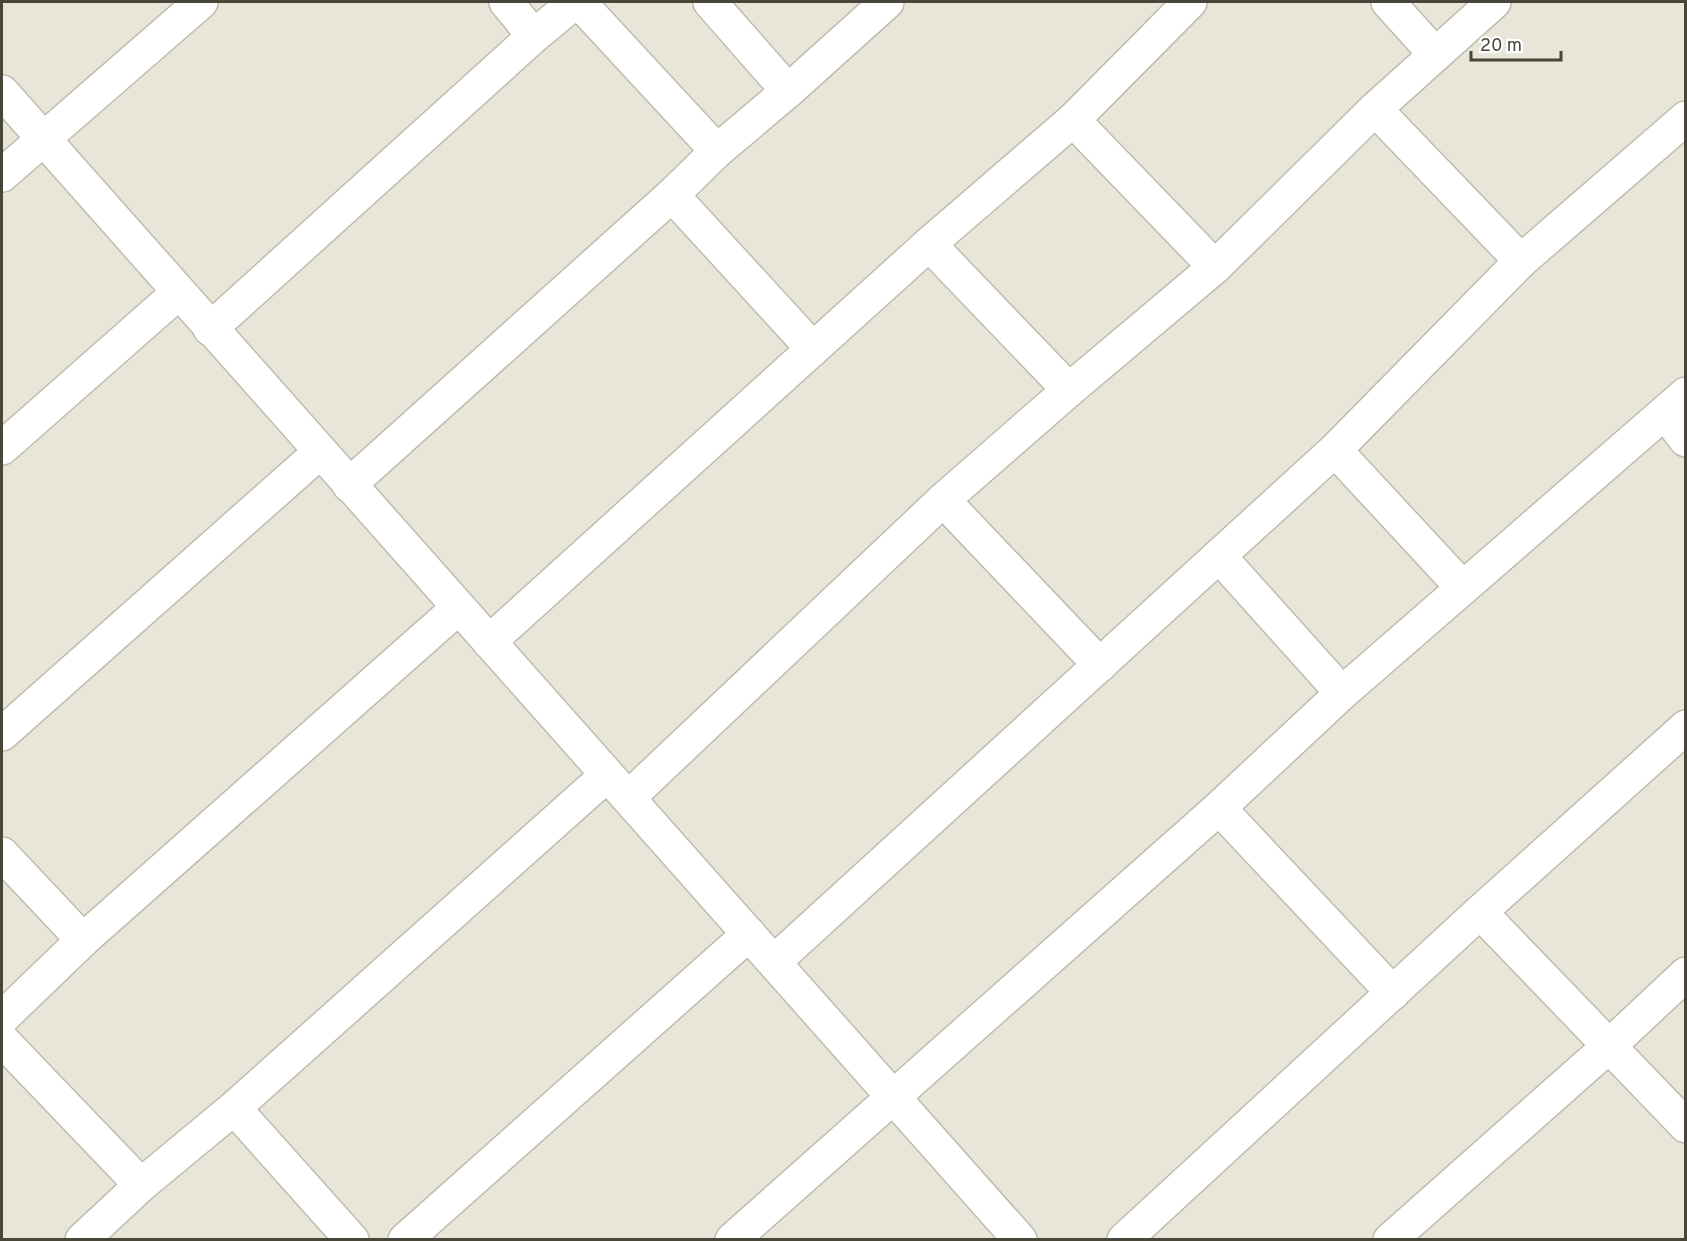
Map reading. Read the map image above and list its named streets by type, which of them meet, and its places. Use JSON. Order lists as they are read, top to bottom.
{
  "scale_bar": "20 m"
}
